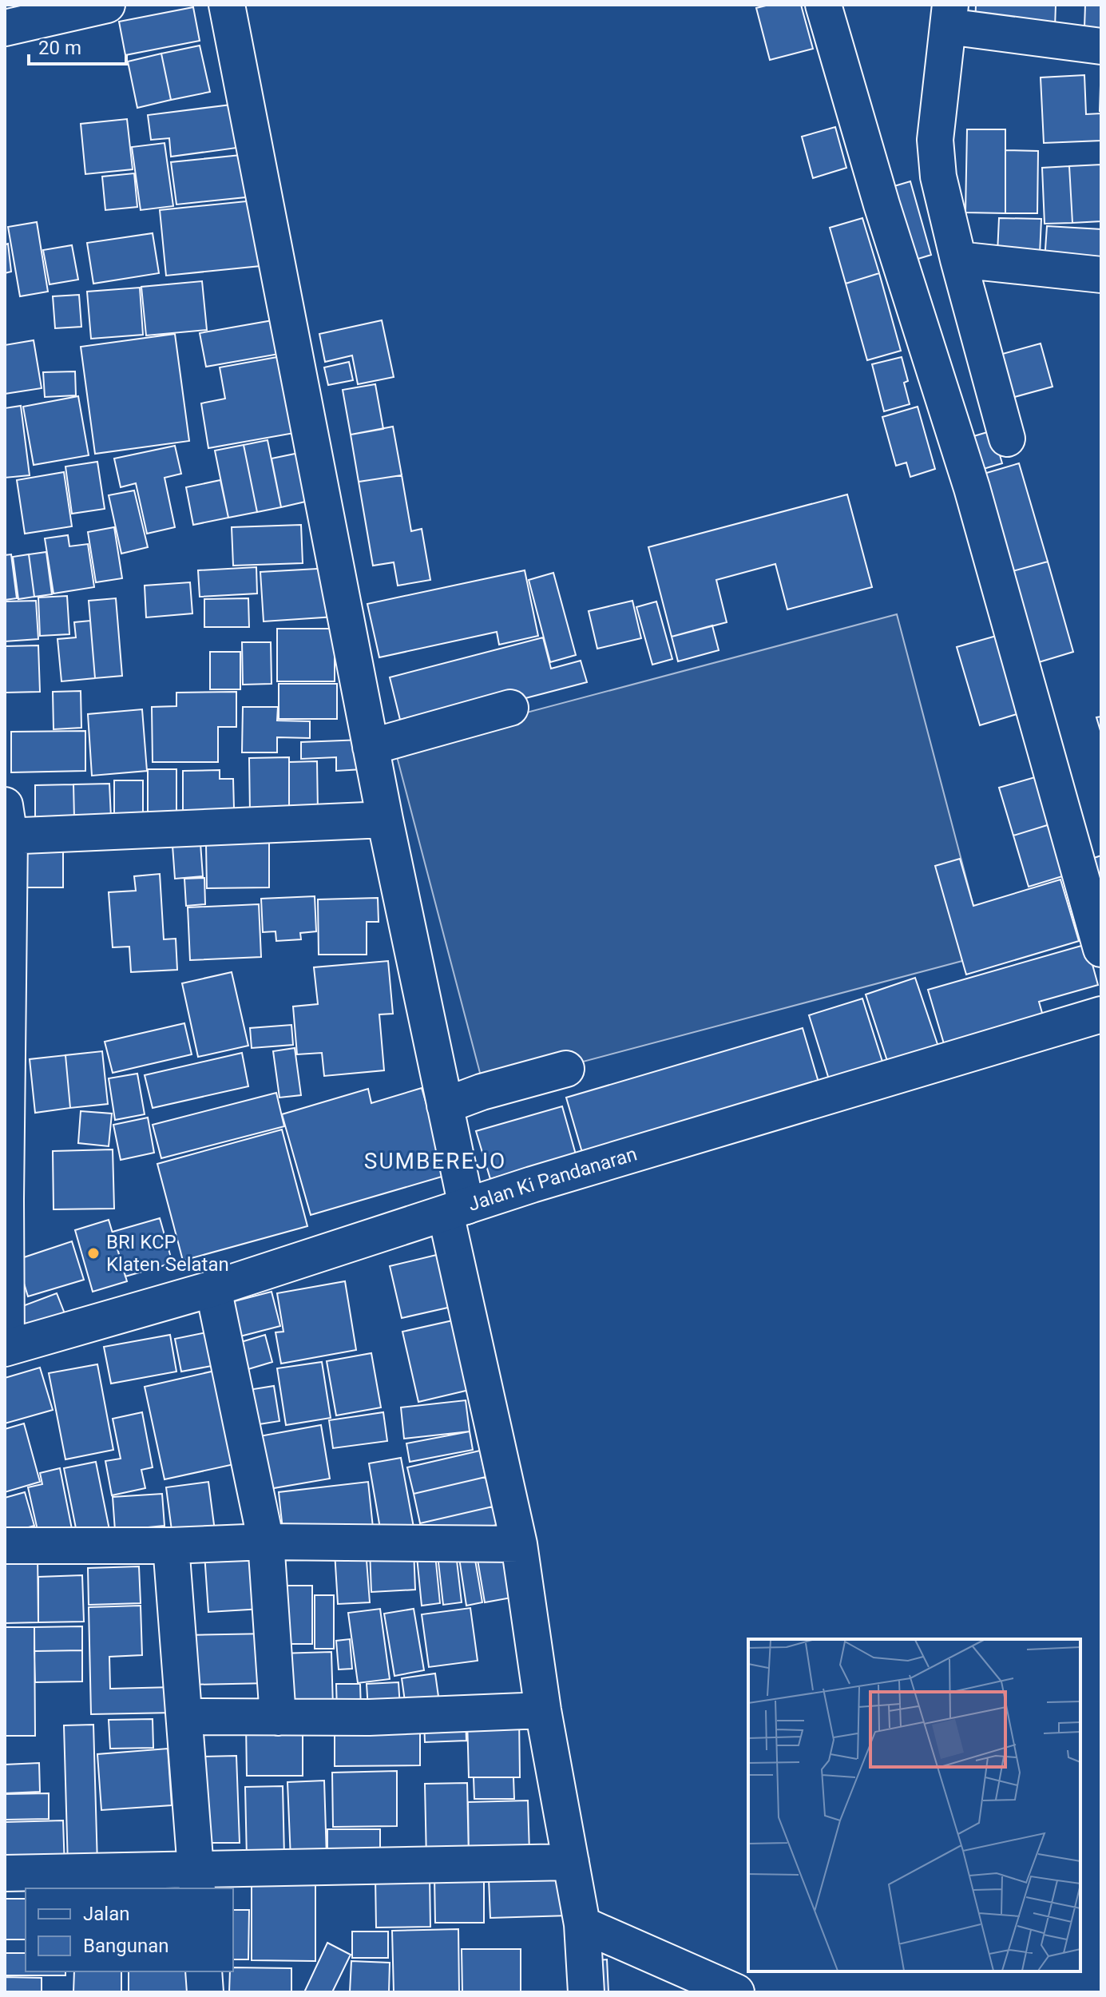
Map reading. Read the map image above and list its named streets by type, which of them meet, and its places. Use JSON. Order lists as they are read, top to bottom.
{
  "streets": {
    "street": ["Jalan Ki Pandanaran"]
  },
  "districts": ["SUMBEREJO"],
  "places": ["BRI KCP Klaten Selatan"],
  "legend": ["Jalan", "Bangunan"],
  "scale_bar": "20 m"
}
